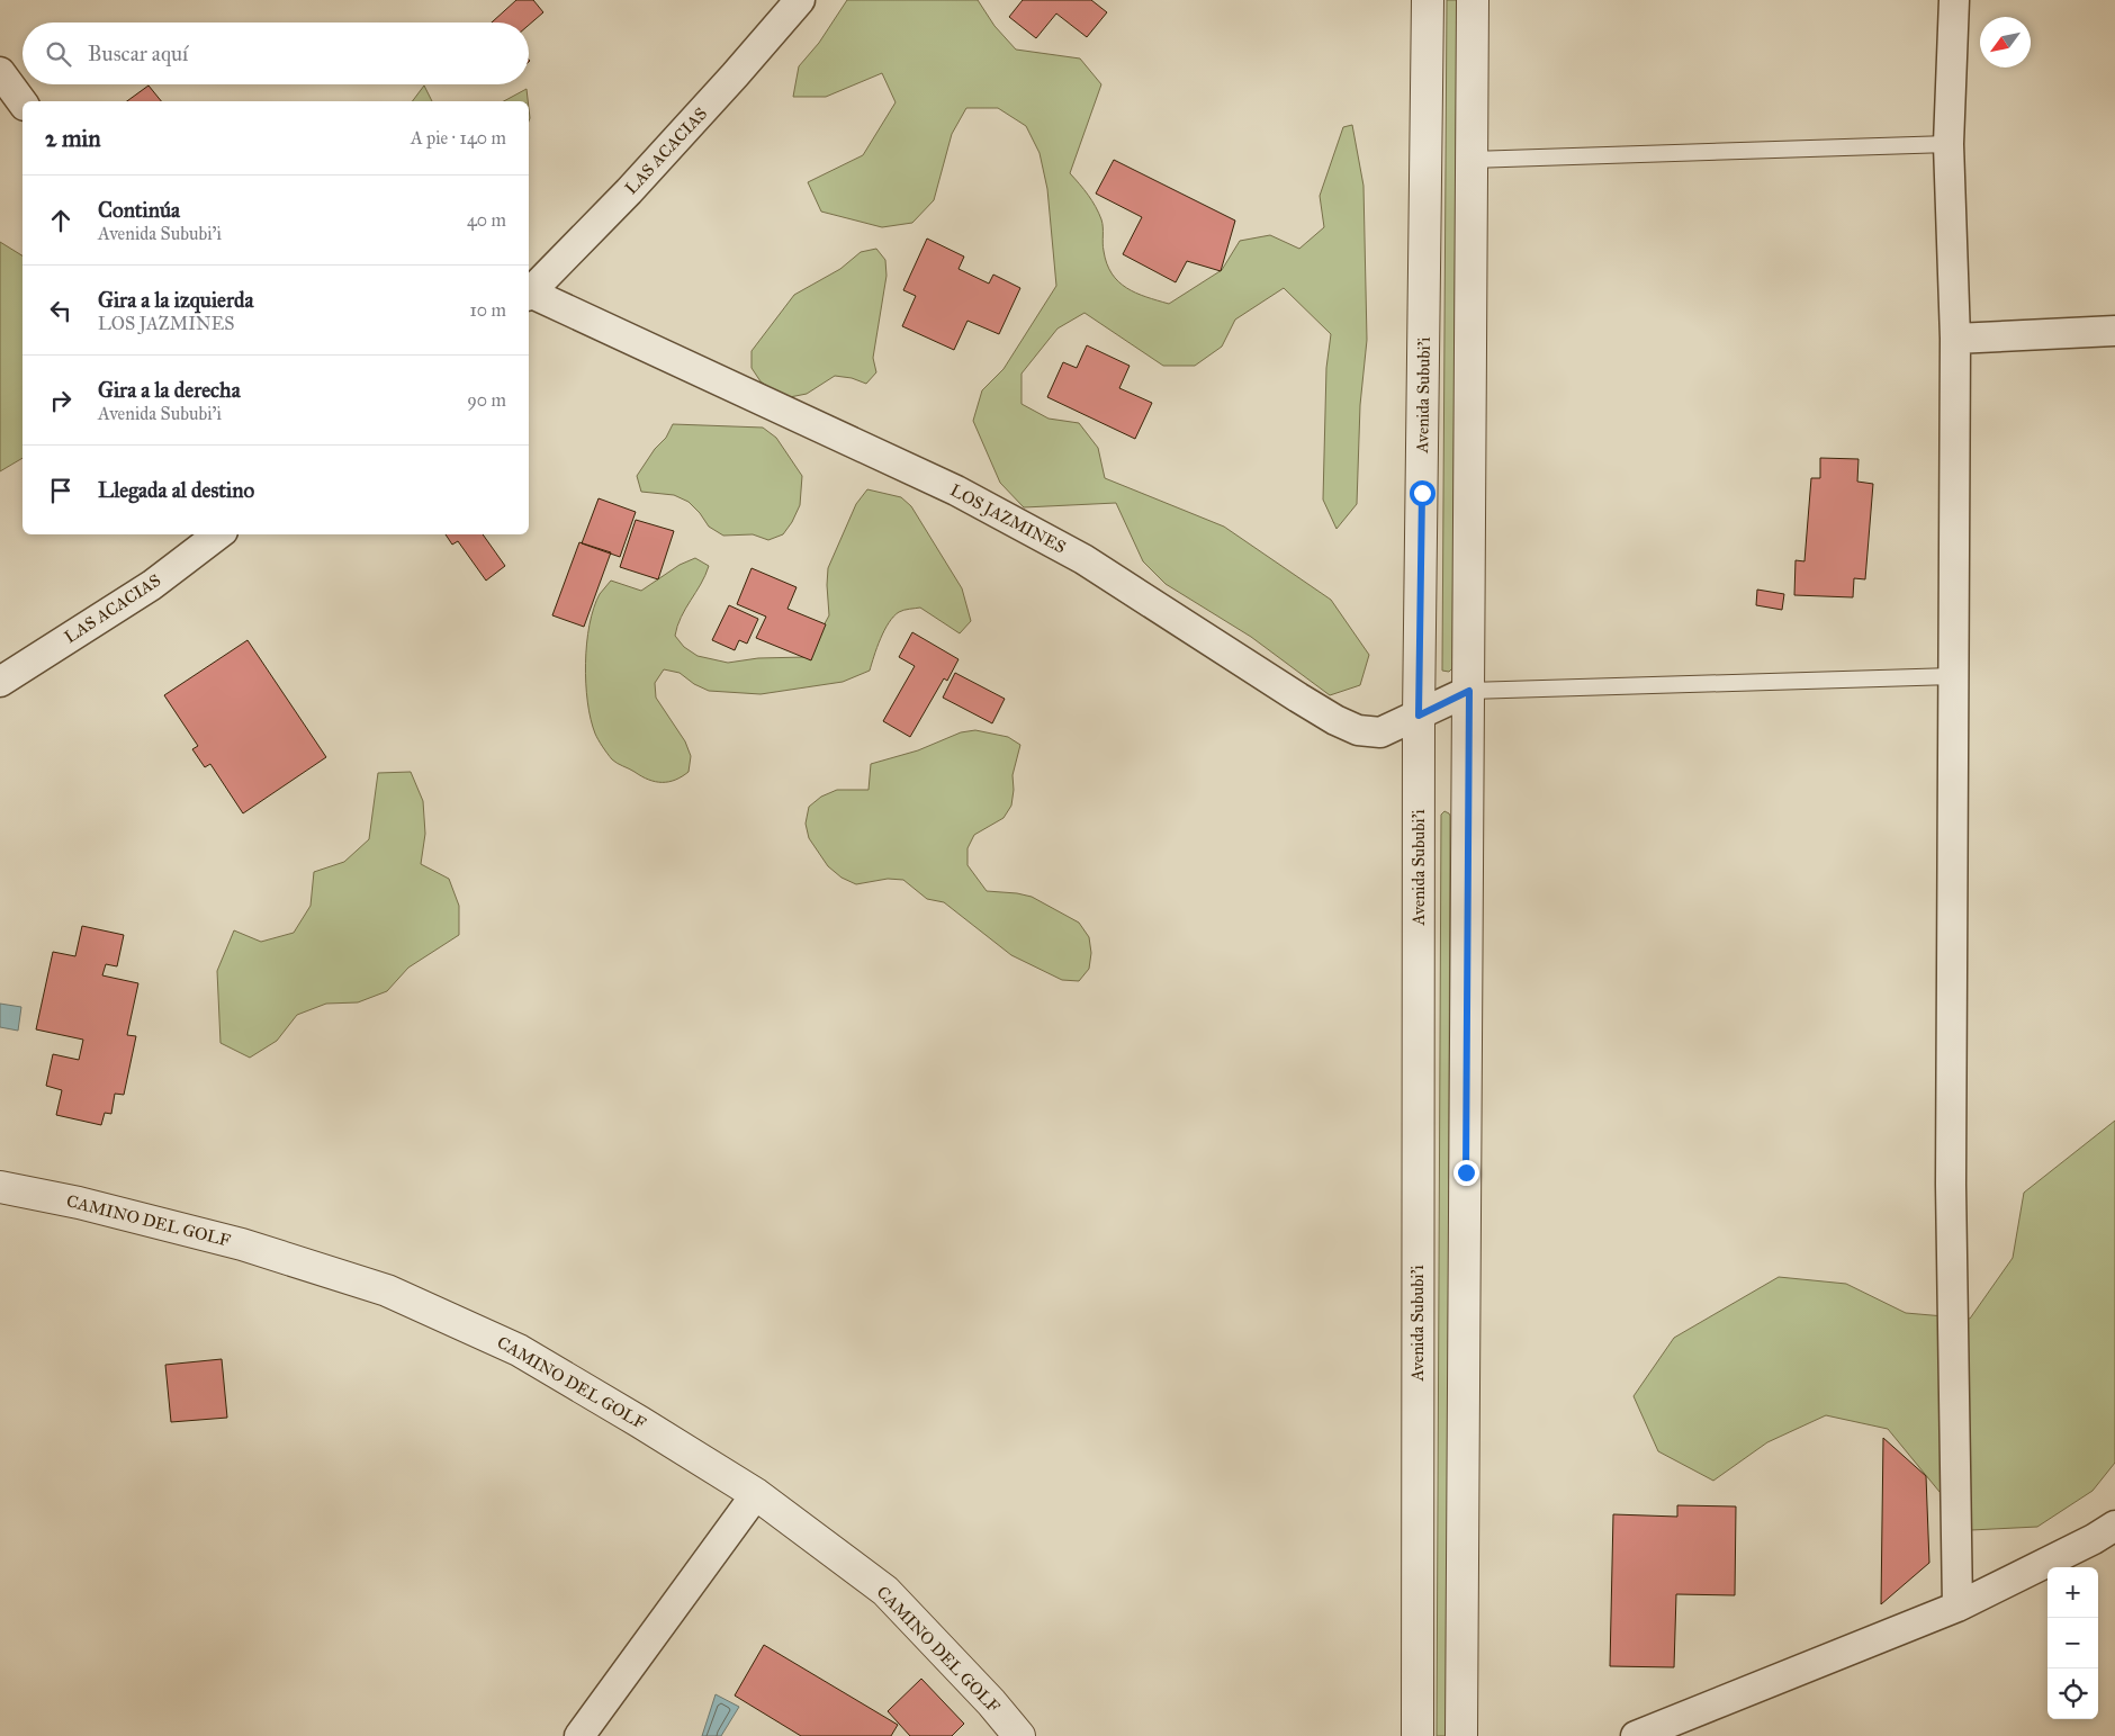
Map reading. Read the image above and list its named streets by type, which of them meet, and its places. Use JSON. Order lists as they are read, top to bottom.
{
  "streets": {
    "street": [
      "LAS ACACIAS",
      "Avenida Sububi'i",
      "LOS JAZMINES",
      "CAMINO DEL GOLF"
    ]
  },
  "crossings": [
    ["Avenida Sububi'i", "LOS JAZMINES"]
  ],
  "north": "bottom left",
  "page": {
    "search": "Buscar aquí",
    "heading": ["2 min", "A pie · 140 m"],
    "list": [
      ["Continúa", "Avenida Sububi'i", "40 m"],
      ["Gira a la izquierda", "LOS JAZMINES", "10 m"],
      ["Gira a la derecha", "Avenida Sububi'i", "90 m"],
      "Llegada al destino"
    ],
    "map_buttons": ["+", "−"]
  }
}
